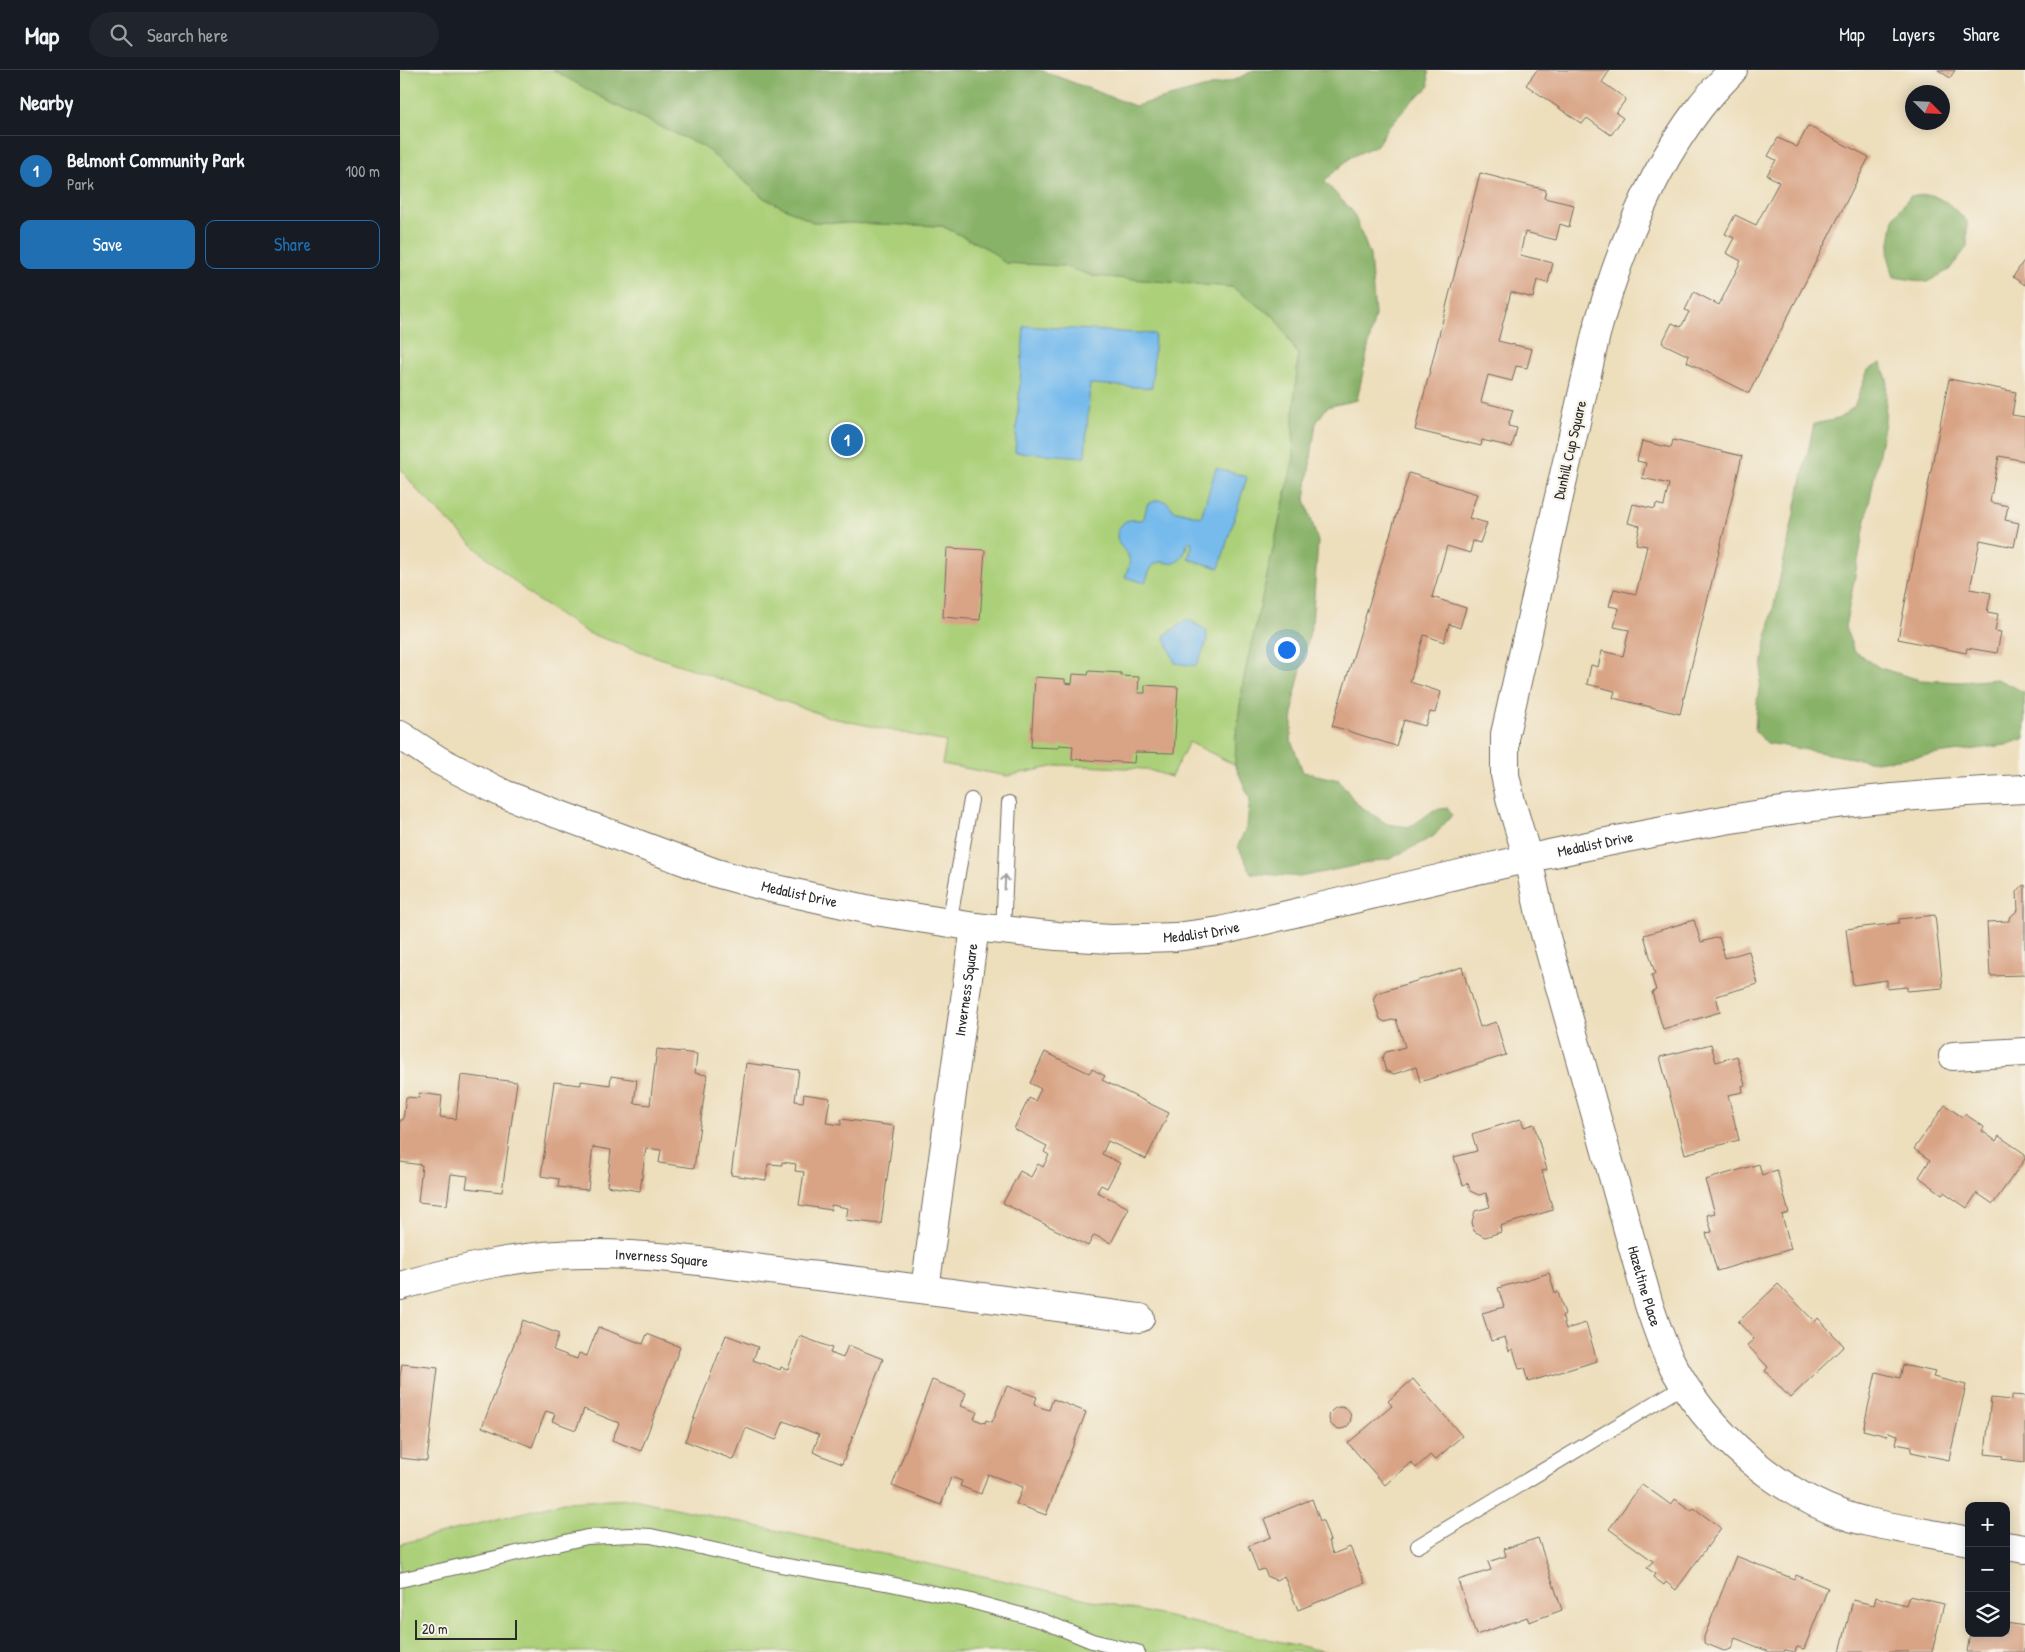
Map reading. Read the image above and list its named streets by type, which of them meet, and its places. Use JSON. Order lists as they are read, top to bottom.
{
  "streets": {
    "street": [
      "Dunhill Cup Square",
      "Medalist Drive",
      "Inverness Square",
      "Hazeltine Place"
    ]
  },
  "crossings": [
    ["Dunhill Cup Square", "Medalist Drive"],
    ["Dunhill Cup Square", "Hazeltine Place"],
    ["Medalist Drive", "Inverness Square"],
    ["Medalist Drive", "Hazeltine Place"]
  ],
  "scale_bar": "20 m",
  "north": "bottom right",
  "page": {
    "header": "Map",
    "search": "Search here",
    "nav": ["Map", "Layers", "Share"],
    "heading": "Nearby",
    "list": [
      {
        "mark": "1",
        "name": "Belmont Community Park",
        "note": "Park",
        "value": "100 m"
      }
    ],
    "buttons": ["Save", "Share"],
    "pins": "1",
    "map_buttons": ["+", "−"],
    "scale": "20 m"
  }
}
